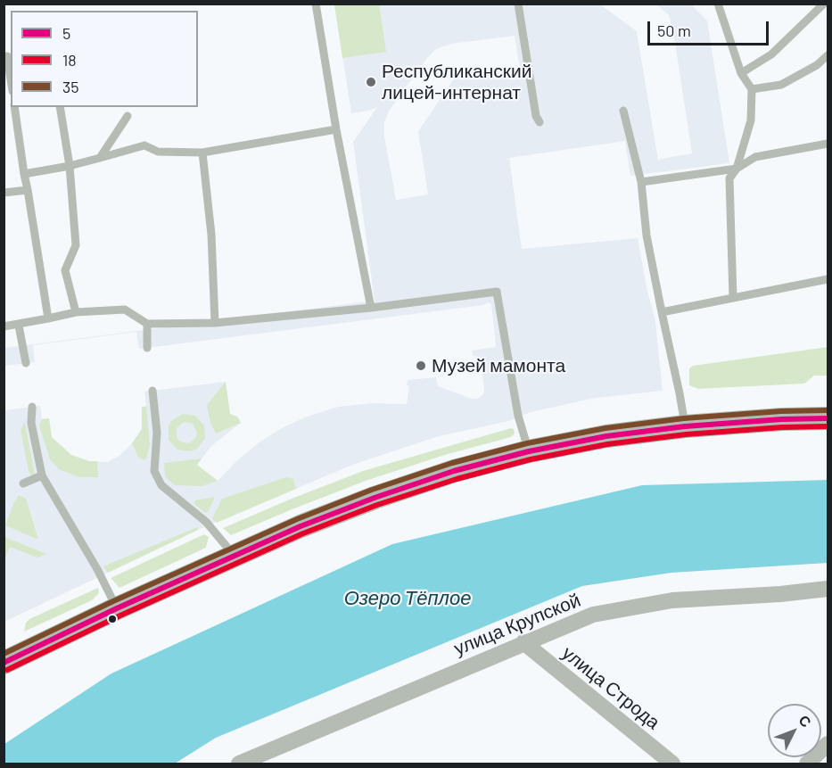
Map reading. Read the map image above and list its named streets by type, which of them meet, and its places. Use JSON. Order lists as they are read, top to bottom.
{
  "streets": {
    "street": ["улица Крупской", "улица Строда"]
  },
  "crossings": [
    ["улица Крупской", "улица Строда"]
  ],
  "water": ["Озеро Тёплое"],
  "places": ["Республиканский лицей-интернат", "Музей мамонта"],
  "lines": ["transit line 35", "transit line 5", "transit line 18"],
  "legend": ["5", "18", "35"],
  "scale_bar": "50 m",
  "north": "top right"
}
